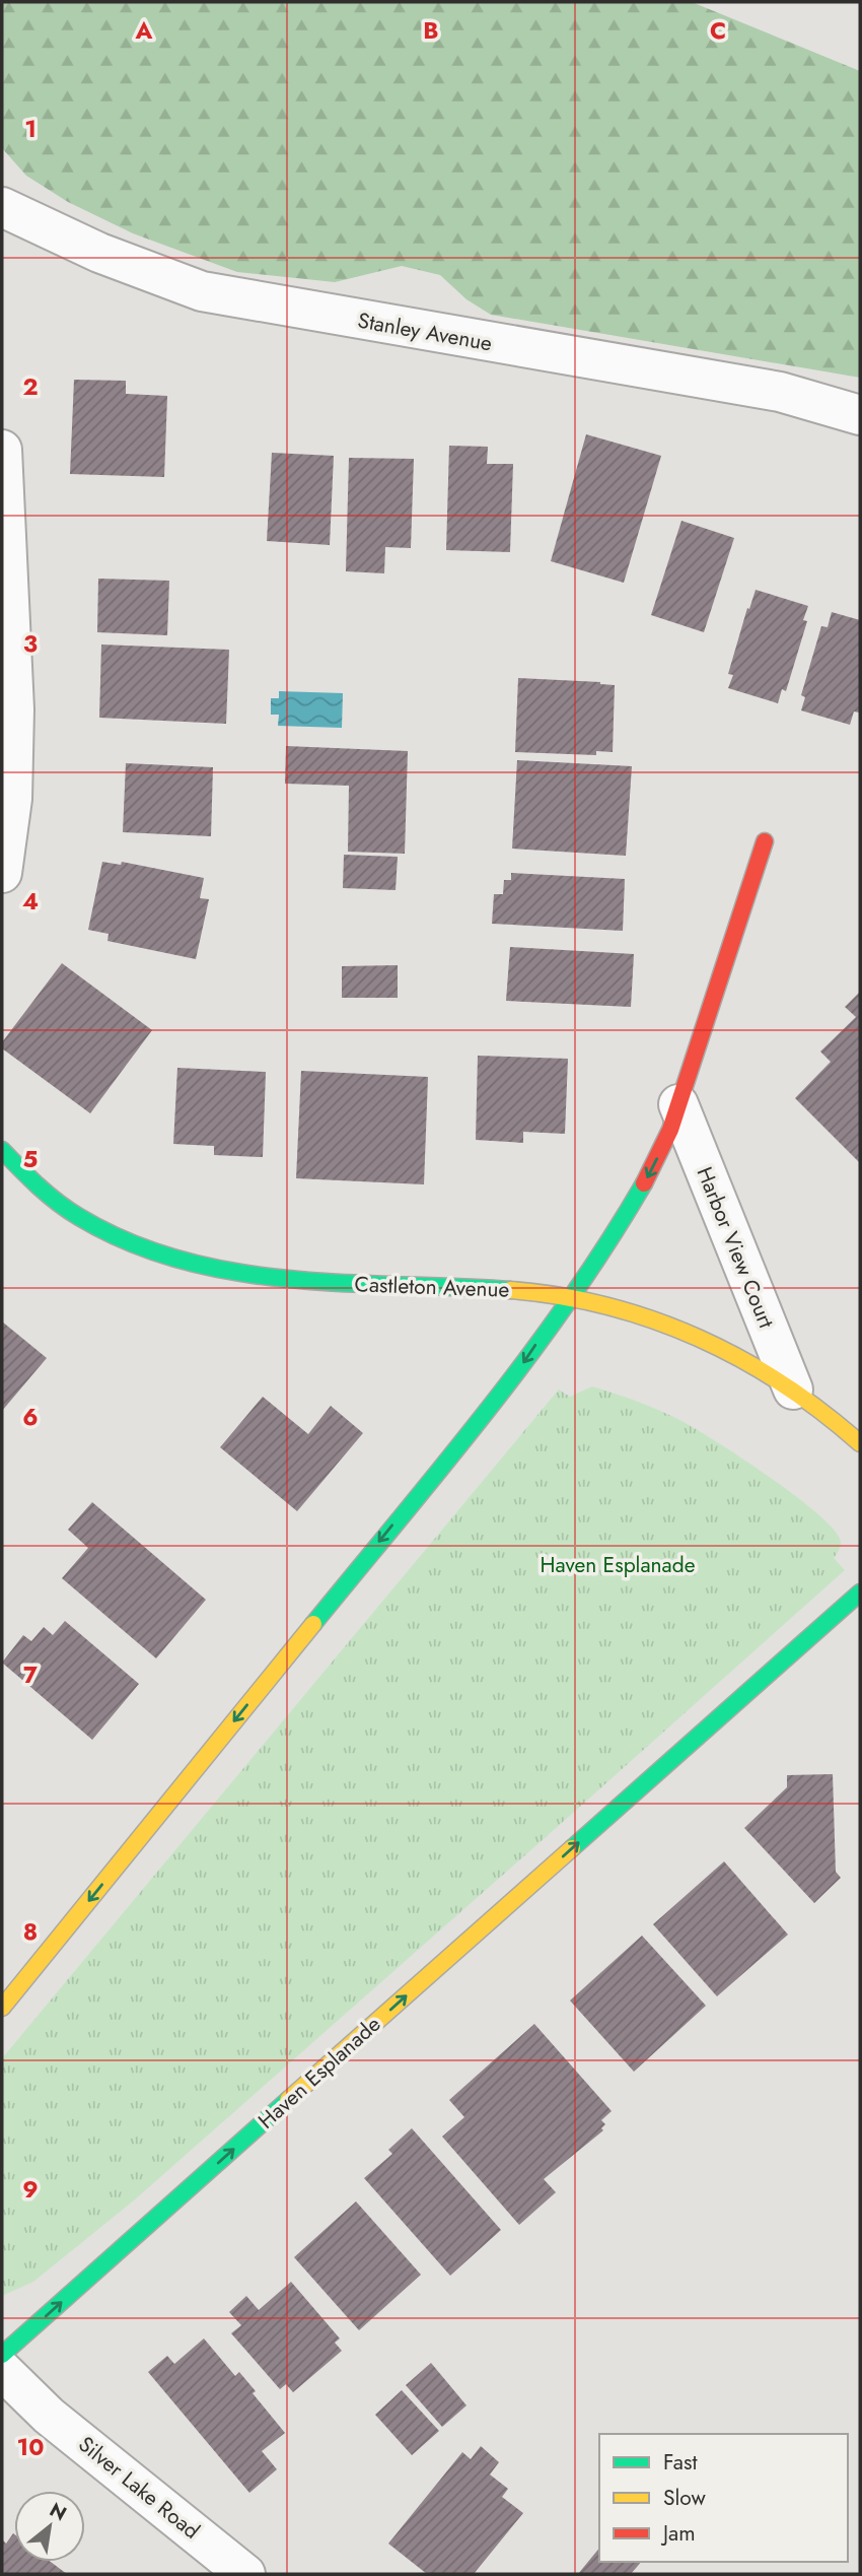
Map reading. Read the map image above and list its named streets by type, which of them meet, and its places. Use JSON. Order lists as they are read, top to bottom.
{
  "streets": {
    "street": [
      "Stanley Avenue",
      "Harbor View Court",
      "Castleton Avenue",
      "Haven Esplanade",
      "Silver Lake Road"
    ]
  },
  "crossings": [
    ["Harbor View Court", "Castleton Avenue"]
  ],
  "one_way": ["Haven Esplanade"],
  "parks": ["Haven Esplanade"],
  "legend": ["Fast", "Slow", "Jam"],
  "north": "top right",
  "grid": {
    "columns": ["A", "B", "C"],
    "rows": [
      "1",
      "2",
      "3",
      "4",
      "5",
      "6",
      "7",
      "8",
      "9",
      "10"
    ]
  }
}
